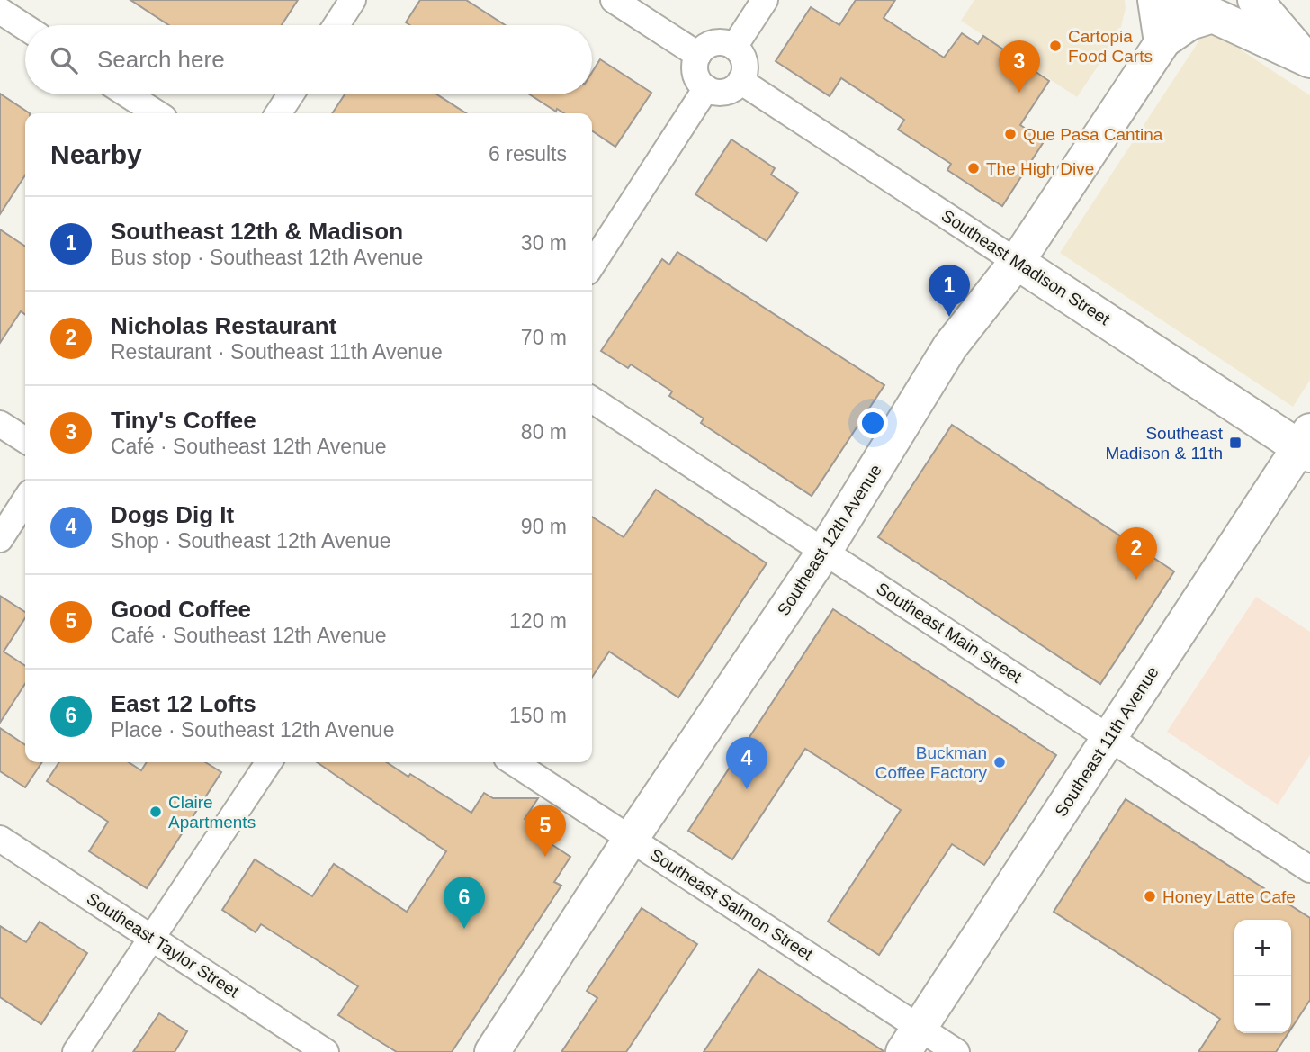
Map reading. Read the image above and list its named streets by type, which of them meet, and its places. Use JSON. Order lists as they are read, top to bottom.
{
  "streets": {
    "main road": ["Southeast Madison Street", "Southeast 12th Avenue", "Southeast 11th Avenue"],
    "street": ["Southeast Main Street", "Southeast Salmon Street", "Southeast Taylor Street"]
  },
  "crossings": [
    ["Southeast Madison Street", "Southeast 12th Avenue"],
    ["Southeast Madison Street", "Southeast 11th Avenue"],
    ["Southeast 12th Avenue", "Southeast Main Street"],
    ["Southeast 12th Avenue", "Southeast Salmon Street"],
    ["Southeast Main Street", "Southeast 11th Avenue"],
    ["Southeast 11th Avenue", "Southeast Salmon Street"]
  ],
  "places": {
    "other": [
      "Cartopia Food Carts",
      "Que Pasa Cantina",
      "The High Dive",
      "Buckman Coffee Factory",
      "Claire Apartments",
      "Honey Latte Cafe"
    ],
    "transit": ["Southeast Madison & 11th"]
  },
  "page": {
    "search": "Search here",
    "pins": [
      "3",
      "1",
      "2",
      "4",
      "5",
      "6"
    ],
    "heading": ["Nearby", "6 results"],
    "list": [
      {
        "mark": "1",
        "name": "Southeast 12th & Madison",
        "note": "Bus stop · Southeast 12th Avenue",
        "value": "30 m"
      },
      {
        "mark": "2",
        "name": "Nicholas Restaurant",
        "note": "Restaurant · Southeast 11th Avenue",
        "value": "70 m"
      },
      {
        "mark": "3",
        "name": "Tiny's Coffee",
        "note": "Café · Southeast 12th Avenue",
        "value": "80 m"
      },
      {
        "mark": "4",
        "name": "Dogs Dig It",
        "note": "Shop · Southeast 12th Avenue",
        "value": "90 m"
      },
      {
        "mark": "5",
        "name": "Good Coffee",
        "note": "Café · Southeast 12th Avenue",
        "value": "120 m"
      },
      {
        "mark": "6",
        "name": "East 12 Lofts",
        "note": "Place · Southeast 12th Avenue",
        "value": "150 m"
      }
    ],
    "map_buttons": ["+", "−"]
  }
}
